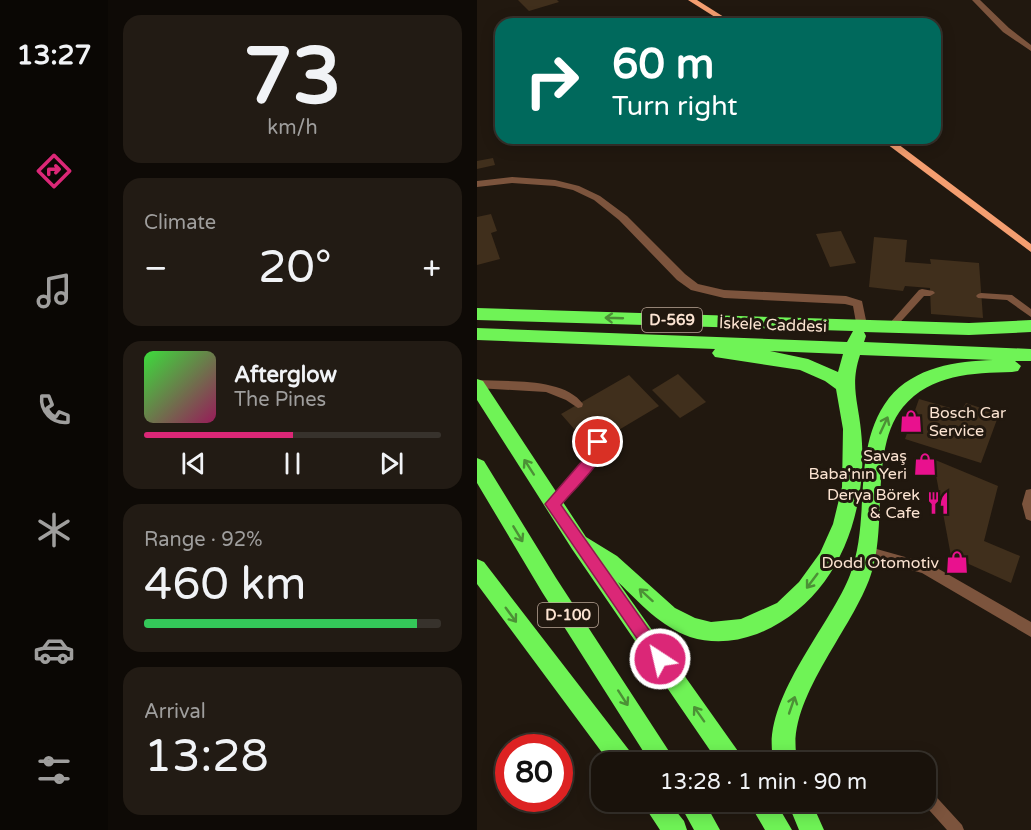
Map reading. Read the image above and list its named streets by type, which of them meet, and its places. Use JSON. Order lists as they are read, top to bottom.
{
  "streets": {
    "highway": ["D-569", "İskele Caddesi", "D-100"]
  },
  "places": {
    "shop": ["Bosch Car Service", "Savaş Baba'nın Yeri", "Dodd Otomotiv"],
    "restaurant": ["Derya Börek & Cafe"]
  },
  "page": {
    "tabs": "13:27",
    "tile": [
      ["73", "km/h"],
      "Climate",
      ["Range · 92%", "460 km"],
      ["Arrival", "13:28"]
    ],
    "turn": ["60 m", "Turn right"],
    "heat": ["−", "20°", "+"],
    "song": ["Afterglow", "The Pines"],
    "limit": "80",
    "trip": "13:28 · 1 min · 90 m"
  }
}
